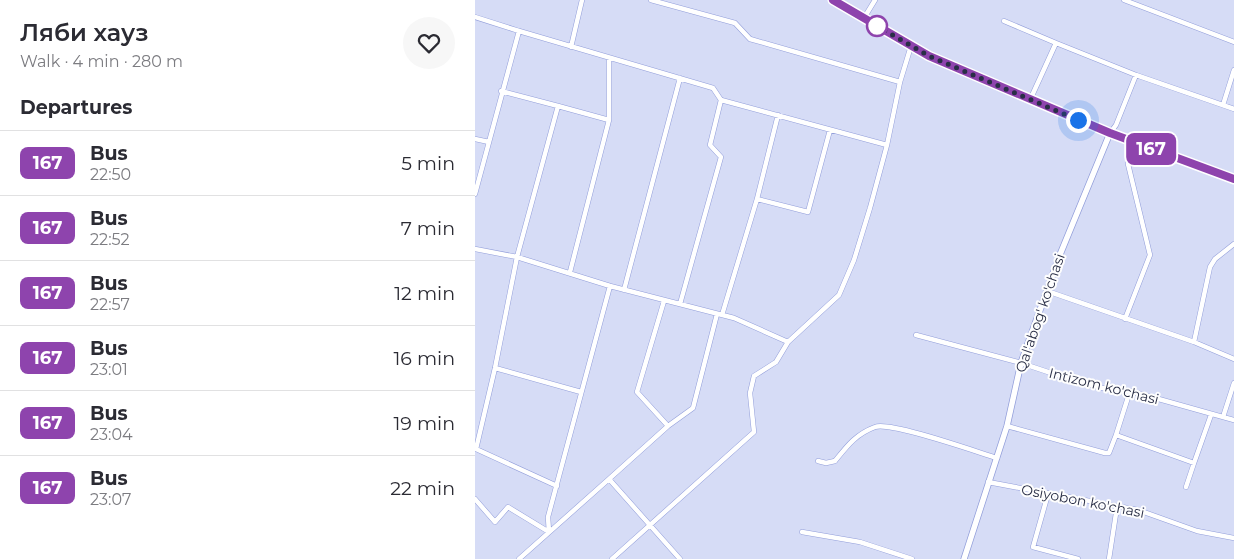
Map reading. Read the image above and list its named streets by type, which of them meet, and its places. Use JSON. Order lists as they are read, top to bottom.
{
  "streets": {
    "street": ["Qal'abog' ko'chasi", "Intizom ko'chasi", "Osiyobon ko'chasi"]
  },
  "crossings": [
    ["Qal'abog' ko'chasi", "Intizom ko'chasi"],
    ["Qal'abog' ko'chasi", "Osiyobon ko'chasi"]
  ],
  "lines": ["bus line 167"],
  "page": {
    "heading": [
      ["Ляби хауз", "Walk · 4 min · 280 m"],
      "Departures"
    ],
    "on_map": "167",
    "list": [
      {
        "mark": "167",
        "name": "Bus",
        "note": "22:50",
        "value": "5 min"
      },
      {
        "mark": "167",
        "name": "Bus",
        "note": "22:52",
        "value": "7 min"
      },
      {
        "mark": "167",
        "name": "Bus",
        "note": "22:57",
        "value": "12 min"
      },
      {
        "mark": "167",
        "name": "Bus",
        "note": "23:01",
        "value": "16 min"
      },
      {
        "mark": "167",
        "name": "Bus",
        "note": "23:04",
        "value": "19 min"
      },
      {
        "mark": "167",
        "name": "Bus",
        "note": "23:07",
        "value": "22 min"
      }
    ]
  }
}
